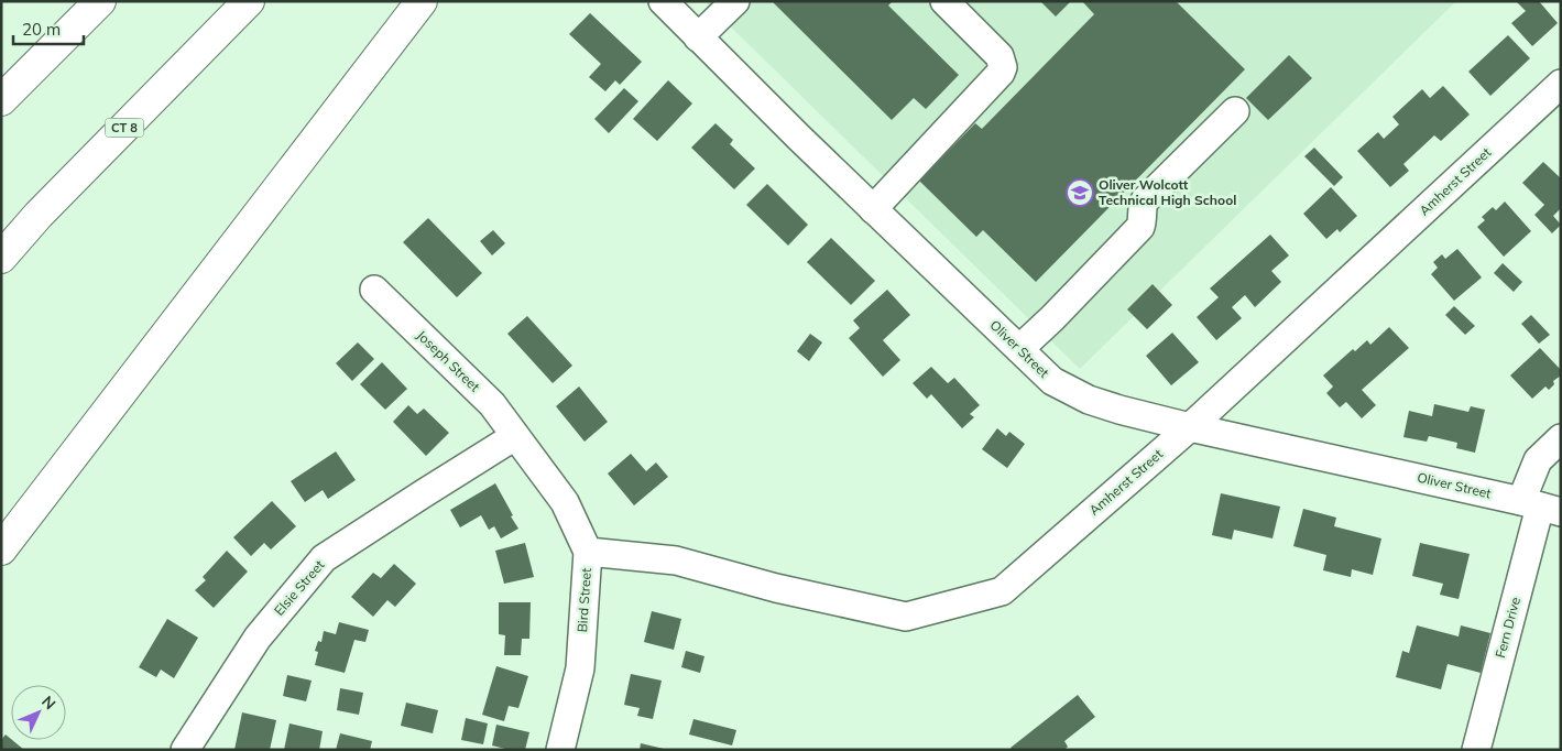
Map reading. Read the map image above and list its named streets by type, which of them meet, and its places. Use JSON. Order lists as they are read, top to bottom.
{
  "streets": {
    "highway": ["CT 8"],
    "street": [
      "Amherst Street",
      "Oliver Street",
      "Joseph Street",
      "Elsie Street",
      "Bird Street",
      "Fern Drive"
    ]
  },
  "crossings": [
    ["Amherst Street", "Oliver Street"],
    ["Amherst Street", "Bird Street"],
    ["Oliver Street", "Fern Drive"],
    ["Joseph Street", "Elsie Street"],
    ["Joseph Street", "Bird Street"],
    ["Elsie Street", "Bird Street"]
  ],
  "places": {
    "school or university": ["Oliver Wolcott Technical High School"]
  },
  "scale_bar": "20 m",
  "north": "top right"
}
